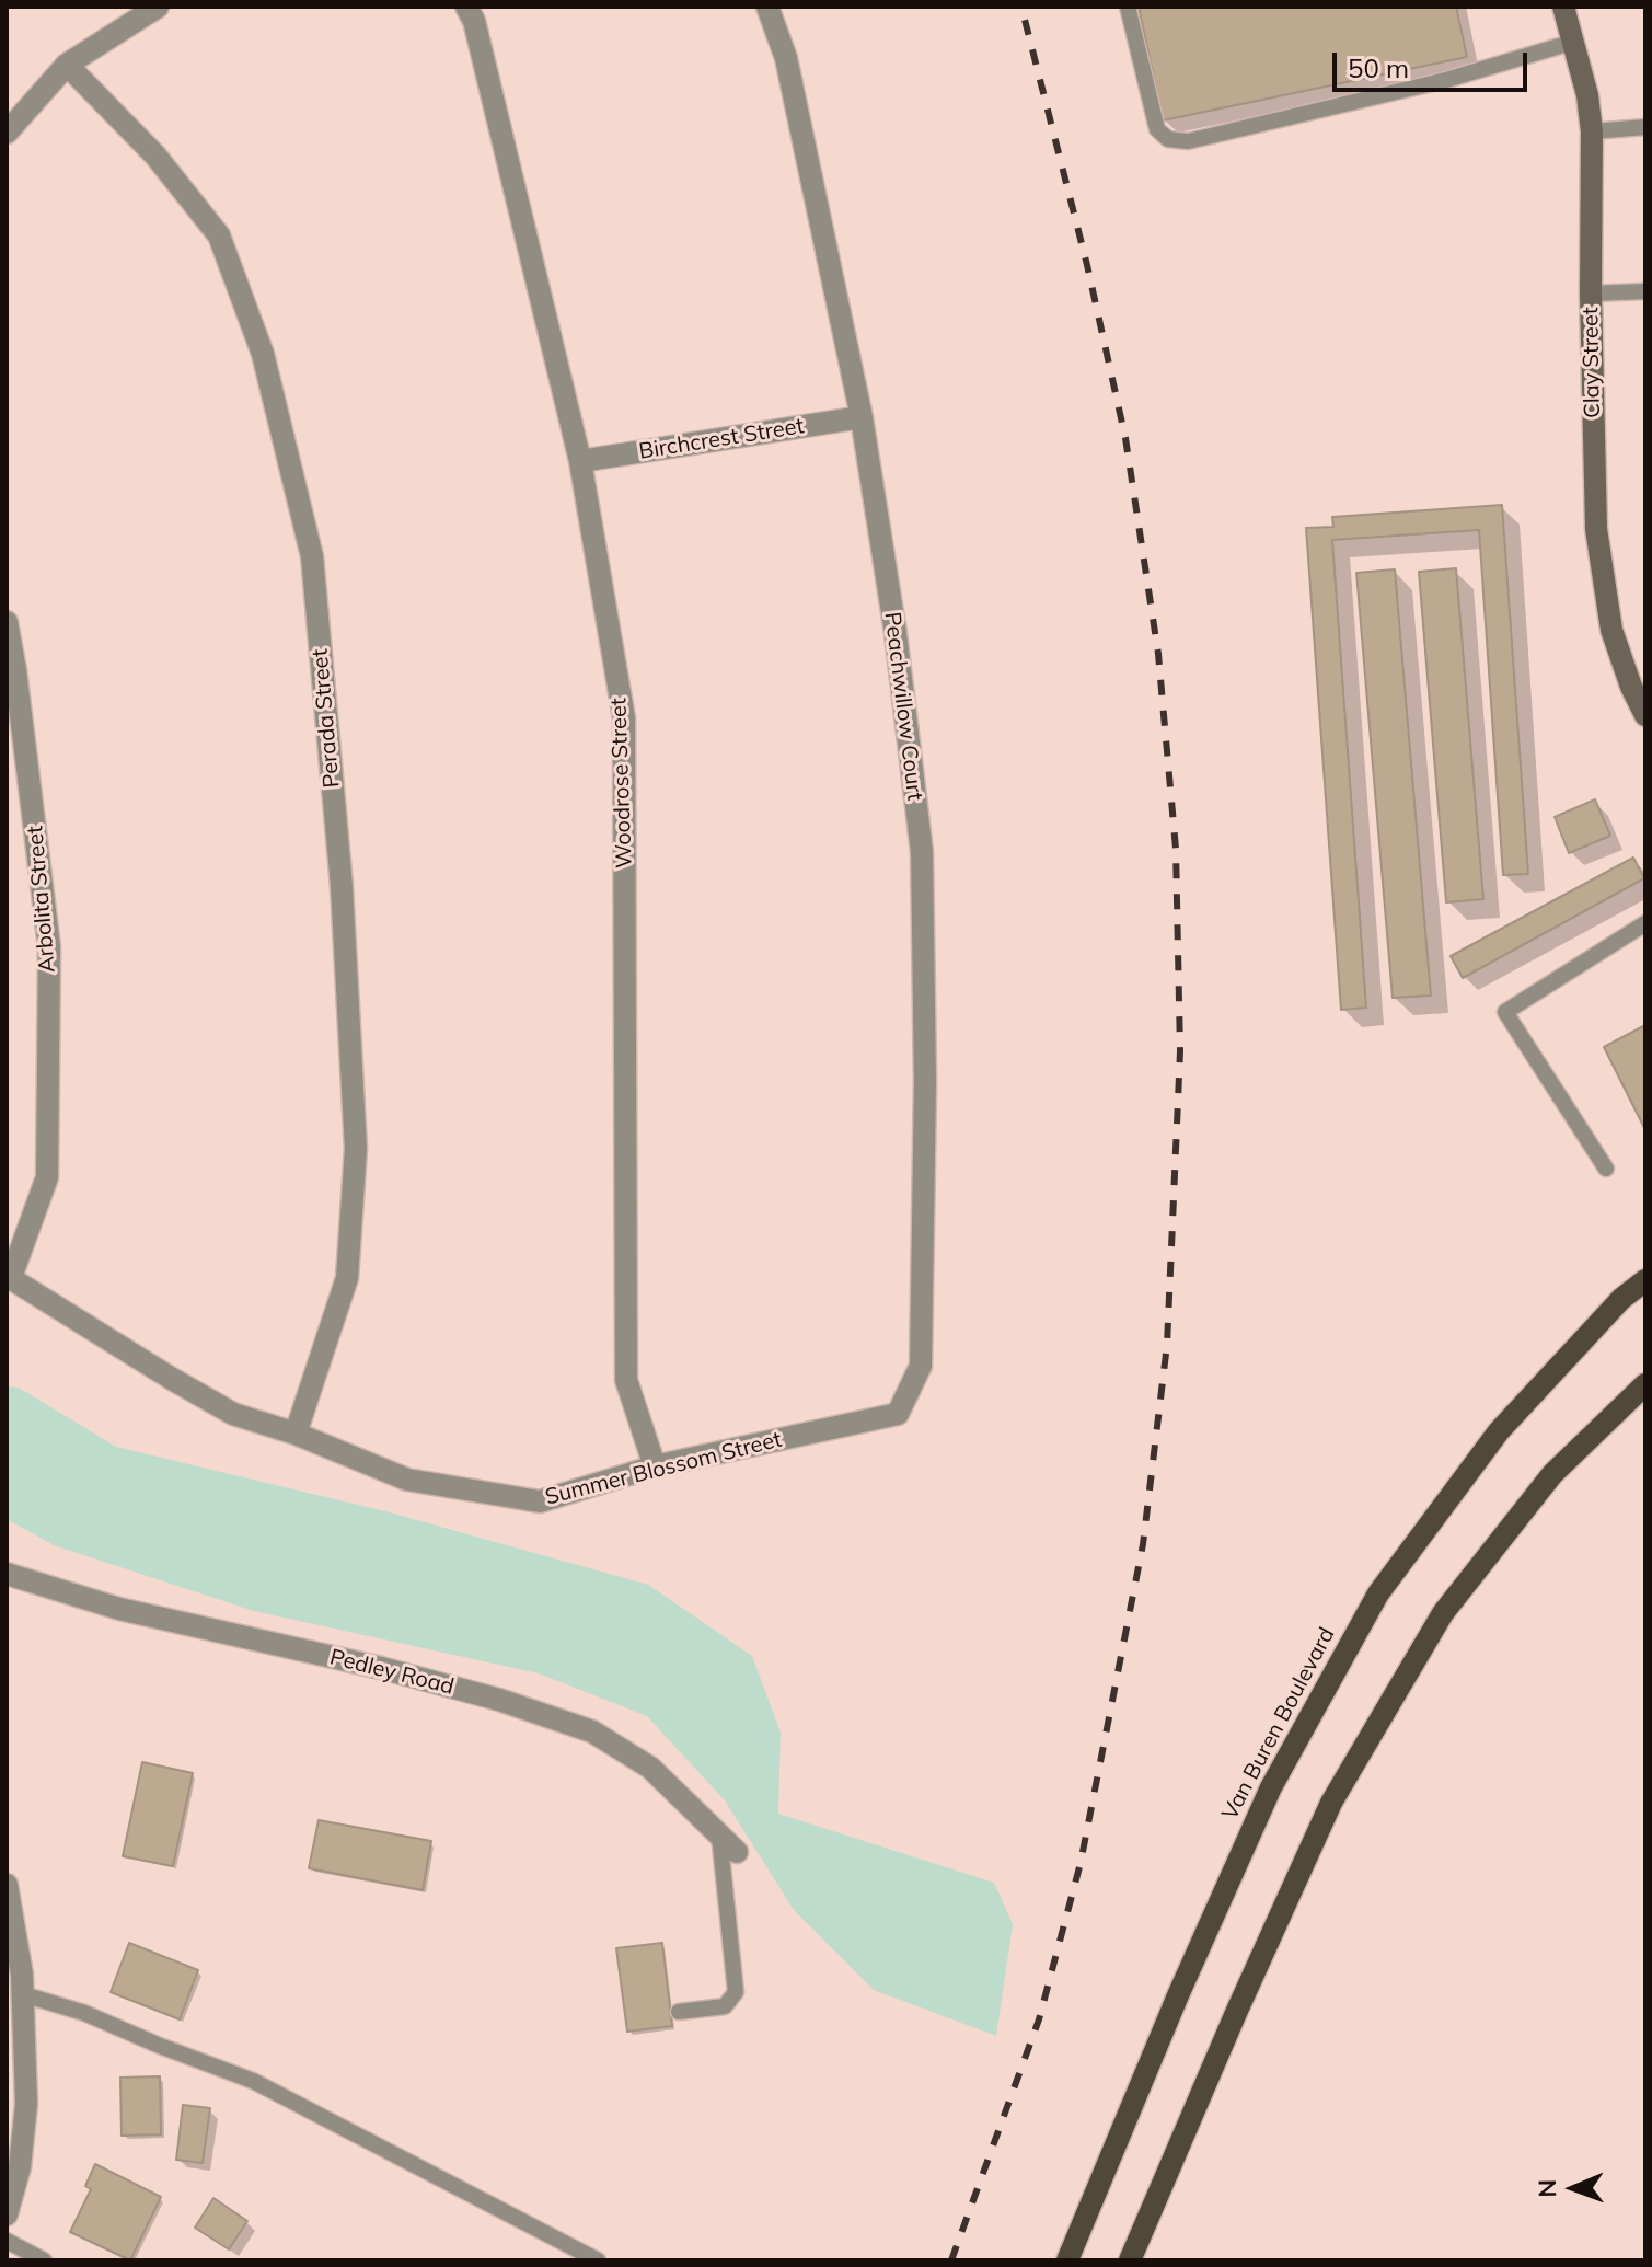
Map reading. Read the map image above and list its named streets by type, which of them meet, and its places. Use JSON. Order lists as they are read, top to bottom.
{
  "streets": {
    "main road": ["Clay Street", "Van Buren Boulevard"],
    "street": [
      "Birchcrest Street",
      "Peachwillow Court",
      "Perada Street",
      "Woodrose Street",
      "Arbolita Street",
      "Summer Blossom Street",
      "Pedley Road"
    ]
  },
  "crossings": [
    ["Birchcrest Street", "Peachwillow Court"],
    ["Birchcrest Street", "Woodrose Street"],
    ["Peachwillow Court", "Summer Blossom Street"],
    ["Perada Street", "Summer Blossom Street"],
    ["Woodrose Street", "Summer Blossom Street"],
    ["Arbolita Street", "Summer Blossom Street"]
  ],
  "scale_bar": "50 m",
  "north": "left"
}
